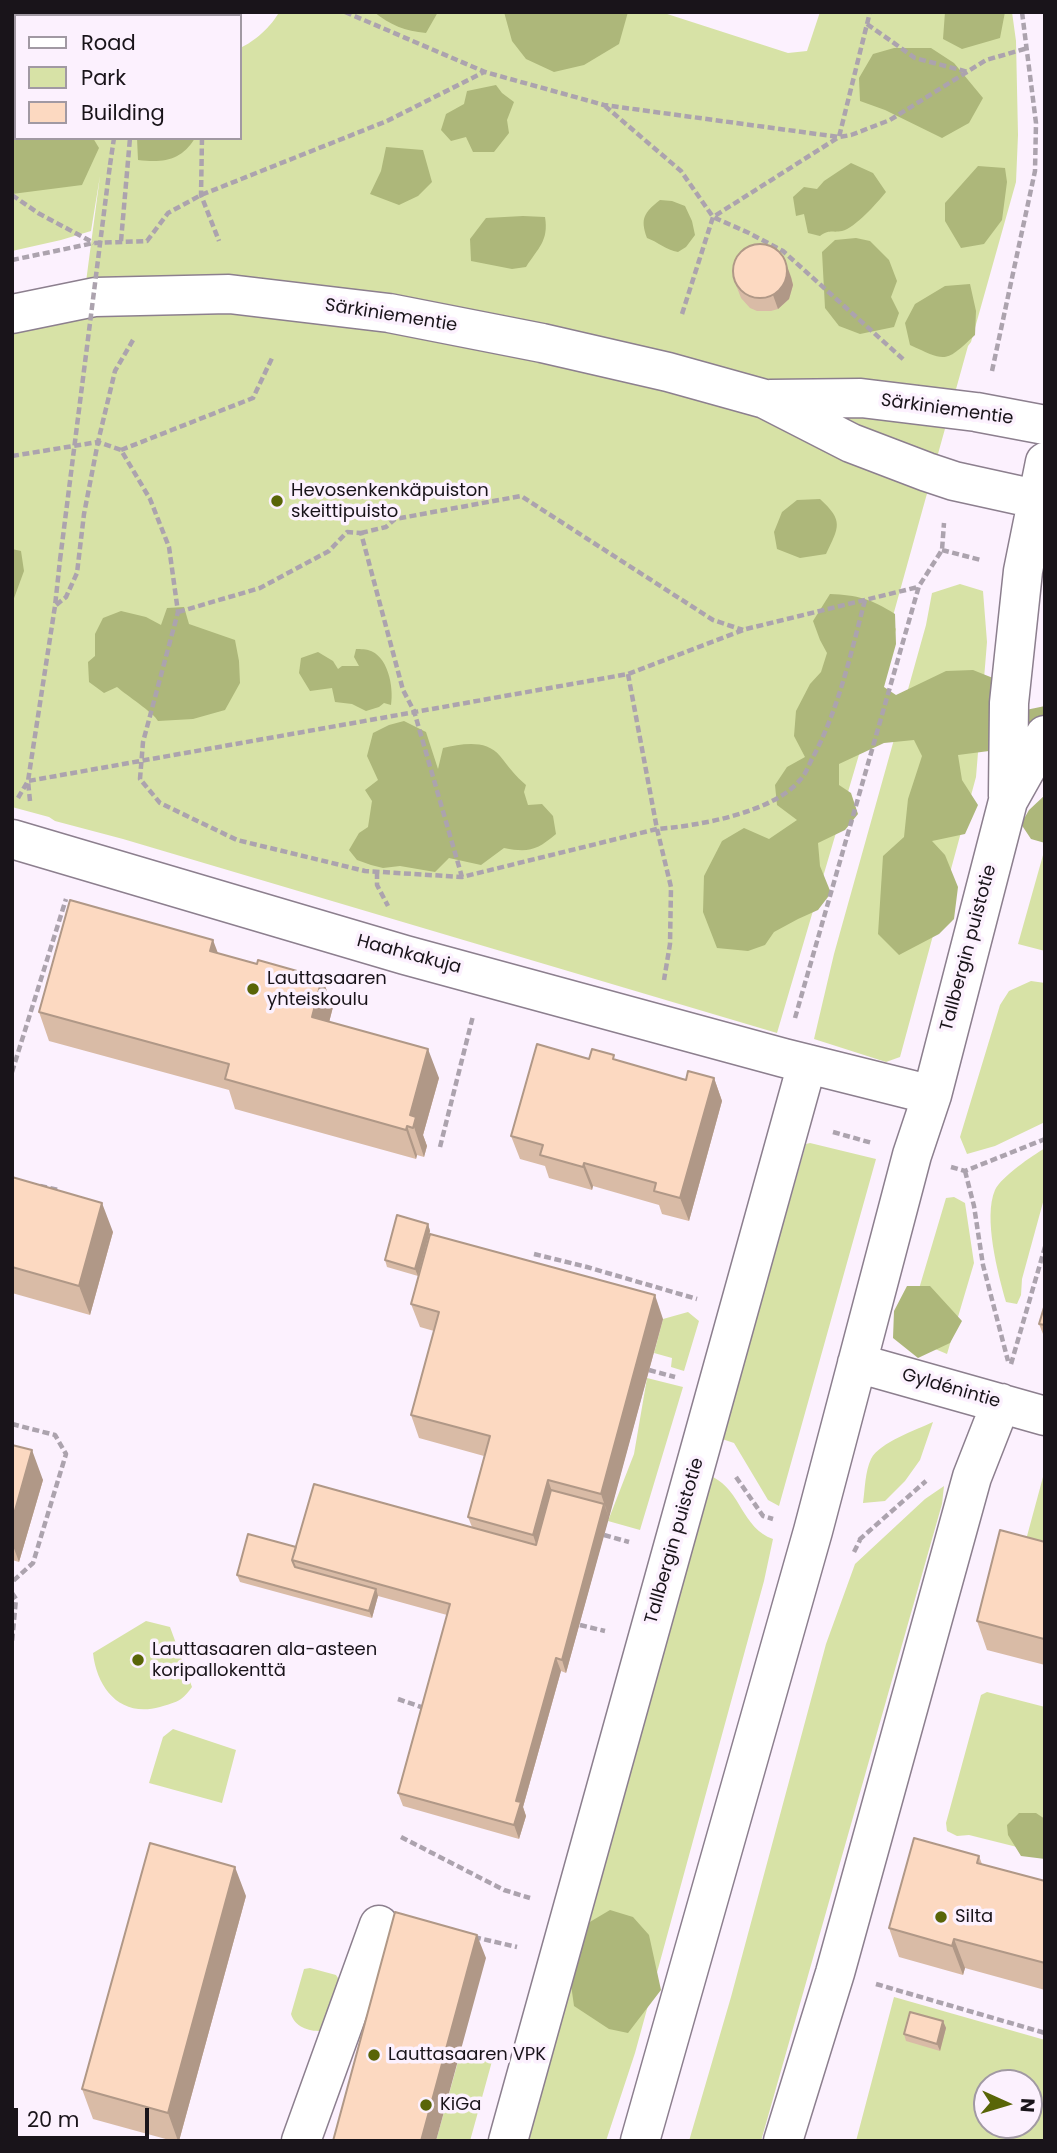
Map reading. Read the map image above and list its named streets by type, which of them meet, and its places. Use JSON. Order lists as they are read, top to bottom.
{
  "streets": {
    "street": [
      "Särkiniementie",
      "Tallbergin puistotie",
      "Haahkakuja",
      "Gyldénintie"
    ]
  },
  "crossings": [
    ["Särkiniementie", "Tallbergin puistotie"],
    ["Tallbergin puistotie", "Haahkakuja"],
    ["Tallbergin puistotie", "Gyldénintie"]
  ],
  "places": [
    "Hevosenkenkäpuiston skeittipuisto",
    "Lauttasaaren yhteiskoulu",
    "Lauttasaaren ala-asteen koripallokenttä",
    "Silta",
    "Lauttasaaren VPK",
    "KiGa"
  ],
  "legend": ["Road", "Park", "Building"],
  "scale_bar": "20 m",
  "north": "right"
}
